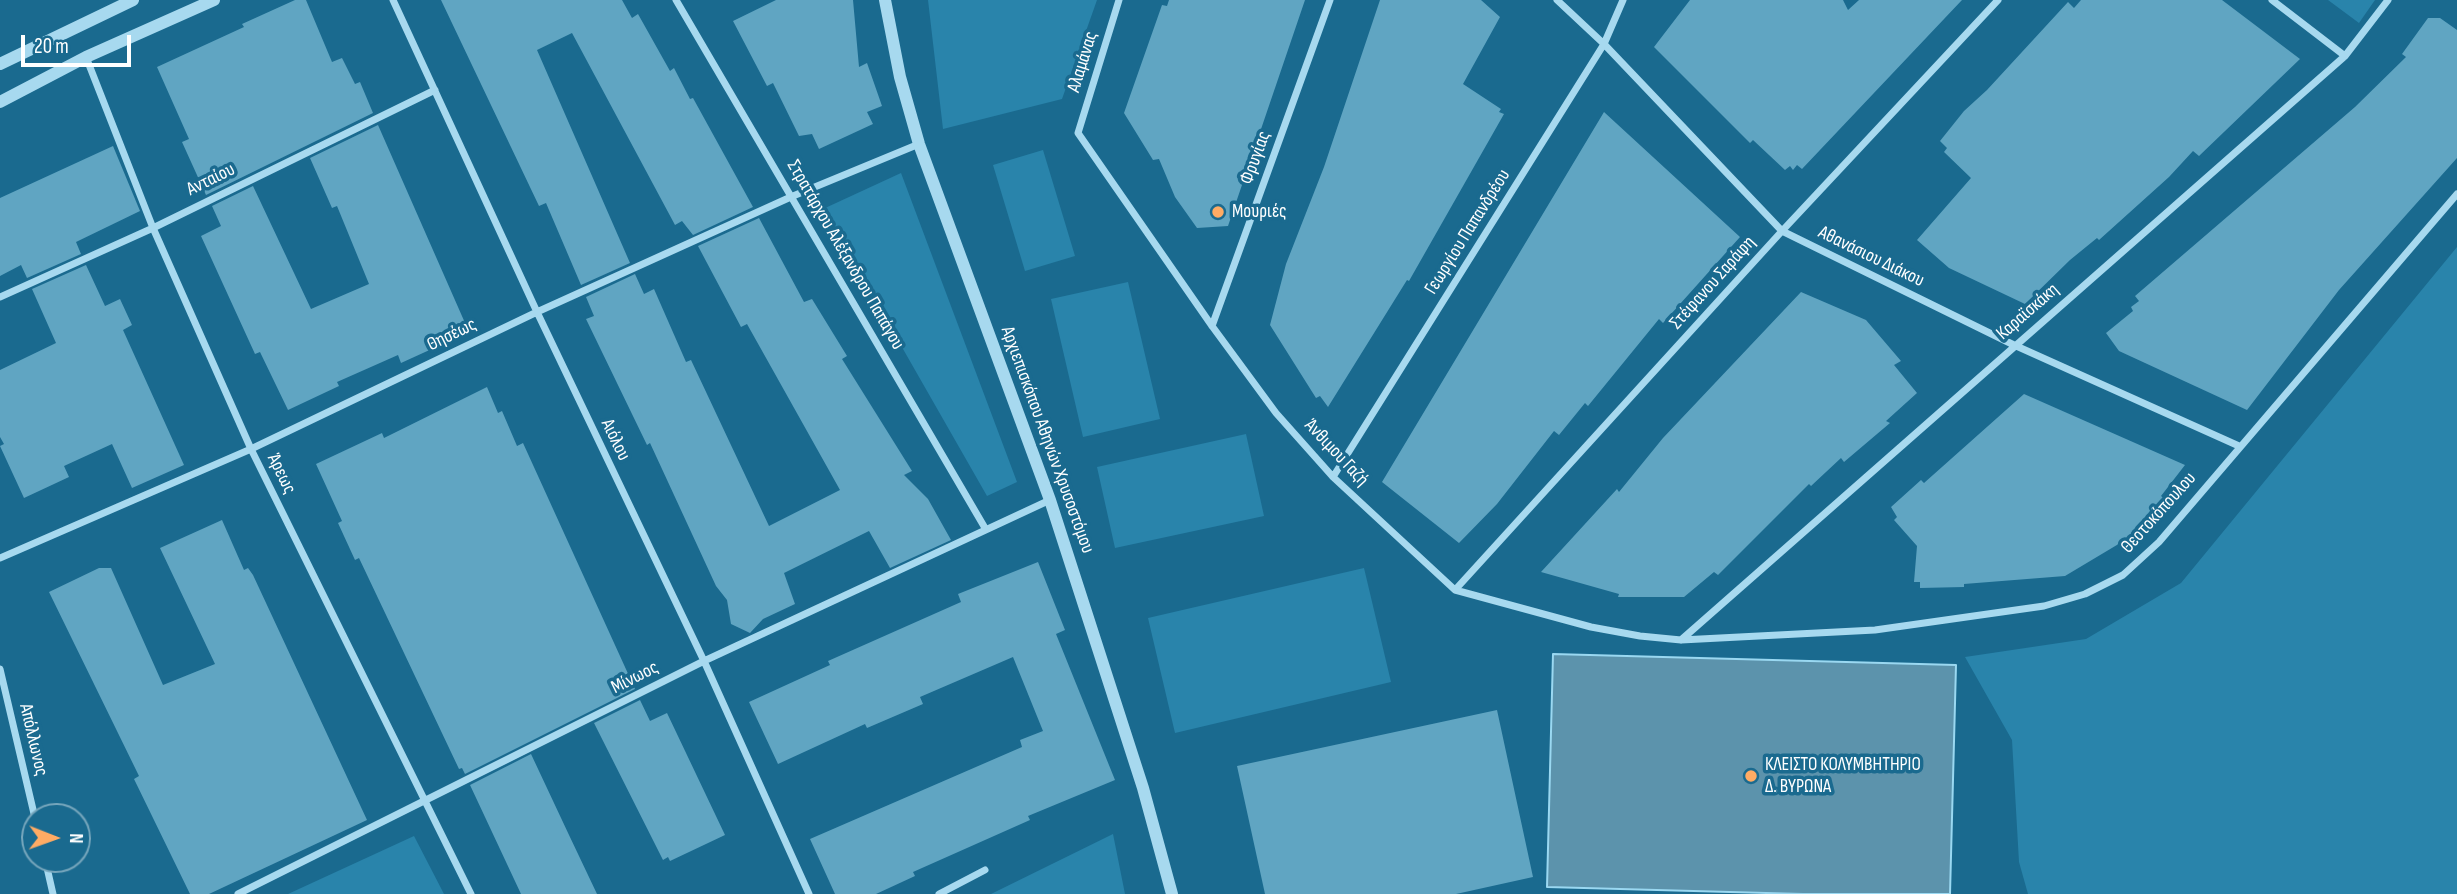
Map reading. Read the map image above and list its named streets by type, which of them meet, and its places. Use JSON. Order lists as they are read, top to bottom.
{
  "streets": {
    "street": [
      "Αλαμάνας",
      "Φρυγίας",
      "Ανταίου",
      "Γεωργίου Παπανδρέου",
      "Στρατάρχου Αλέξανδρου Παπάγου",
      "Αθανάσιου Διάκου",
      "Στέφανου Σαράφη",
      "Καραϊσκάκη",
      "Θησέως",
      "Αιόλου",
      "Αρχιεπισκόπου Αθηνών Χρυσοστόμου",
      "Άνθιμου Γαζή",
      "Άρεως",
      "Θεοτοκόπουλου",
      "Μίνωος",
      "Απόλλωνος"
    ]
  },
  "crossings": [
    ["Αλαμάνας", "Άνθιμου Γαζή"],
    ["Φρυγίας", "Άνθιμου Γαζή"],
    ["Ανταίου", "Αιόλου"],
    ["Ανταίου", "Άρεως"],
    ["Γεωργίου Παπανδρέου", "Αθανάσιου Διάκου"],
    ["Γεωργίου Παπανδρέου", "Άνθιμου Γαζή"],
    ["Στρατάρχου Αλέξανδρου Παπάγου", "Θησέως"],
    ["Στρατάρχου Αλέξανδρου Παπάγου", "Μίνωος"],
    ["Αθανάσιου Διάκου", "Στέφανου Σαράφη"],
    ["Αθανάσιου Διάκου", "Καραϊσκάκη"],
    ["Αθανάσιου Διάκου", "Θεοτοκόπουλου"],
    ["Στέφανου Σαράφη", "Άνθιμου Γαζή"],
    ["Καραϊσκάκη", "Άνθιμου Γαζή"],
    ["Καραϊσκάκη", "Θεοτοκόπουλου"],
    ["Θησέως", "Αιόλου"],
    ["Θησέως", "Αρχιεπισκόπου Αθηνών Χρυσοστόμου"],
    ["Θησέως", "Άρεως"],
    ["Αιόλου", "Μίνωος"],
    ["Αρχιεπισκόπου Αθηνών Χρυσοστόμου", "Μίνωος"],
    ["Άνθιμου Γαζή", "Θεοτοκόπουλου"],
    ["Άρεως", "Μίνωος"]
  ],
  "places": ["Μουριές", "ΚΛΕΙΣΤΟ ΚΟΛΥΜΒΗΤΗΡΙΟ Δ. ΒΥΡΩΝΑ"],
  "scale_bar": "20 m",
  "north": "right"
}
